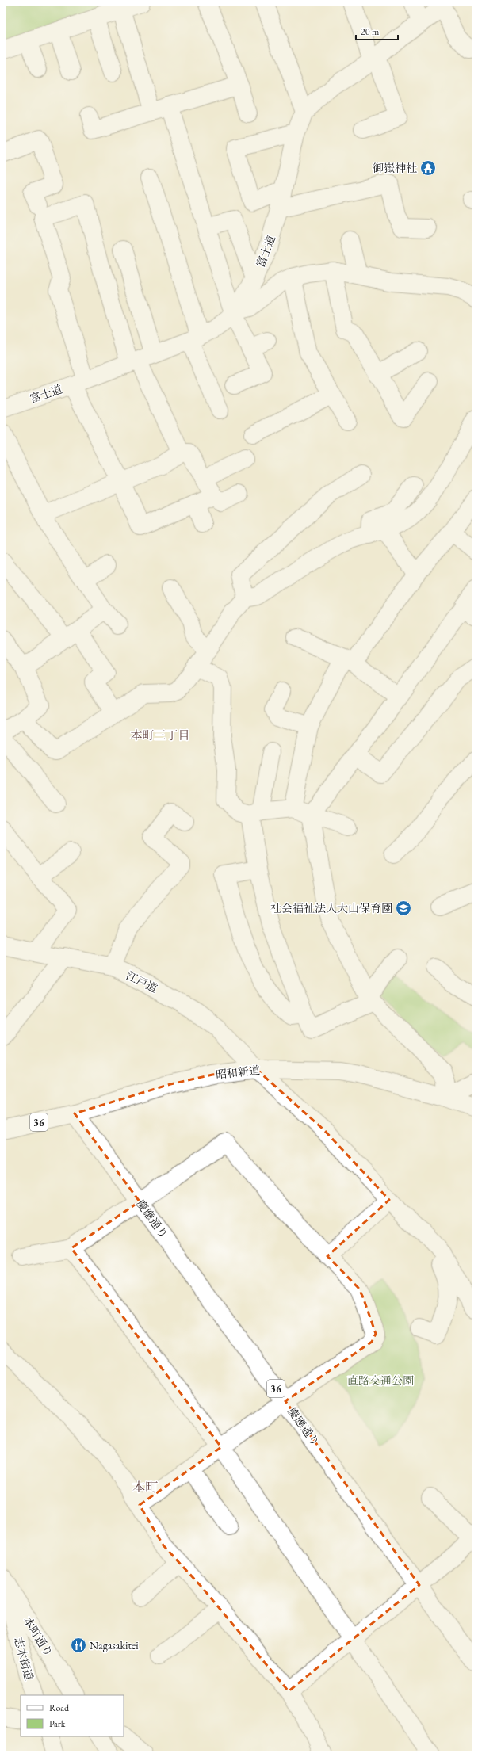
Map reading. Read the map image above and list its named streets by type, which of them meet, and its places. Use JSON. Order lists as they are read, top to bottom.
{
  "streets": {
    "street": [
      "富士道",
      "江戸道",
      "昭和新道",
      "36",
      "慶應通り",
      "本町通り",
      "志木街道"
    ]
  },
  "crossings": [
    ["江戸道", "昭和新道"],
    ["昭和新道", "慶應通り"],
    ["本町通り", "志木街道"]
  ],
  "districts": ["本町三丁目", "本町"],
  "parks": ["直路交通公園"],
  "places": {
    "temple": ["御嶽神社"],
    "school or university": ["社会福祉法人大山保育園"],
    "restaurant": ["Nagasakitei"]
  },
  "legend": ["Road", "Park"],
  "scale_bar": "20 m"
}
